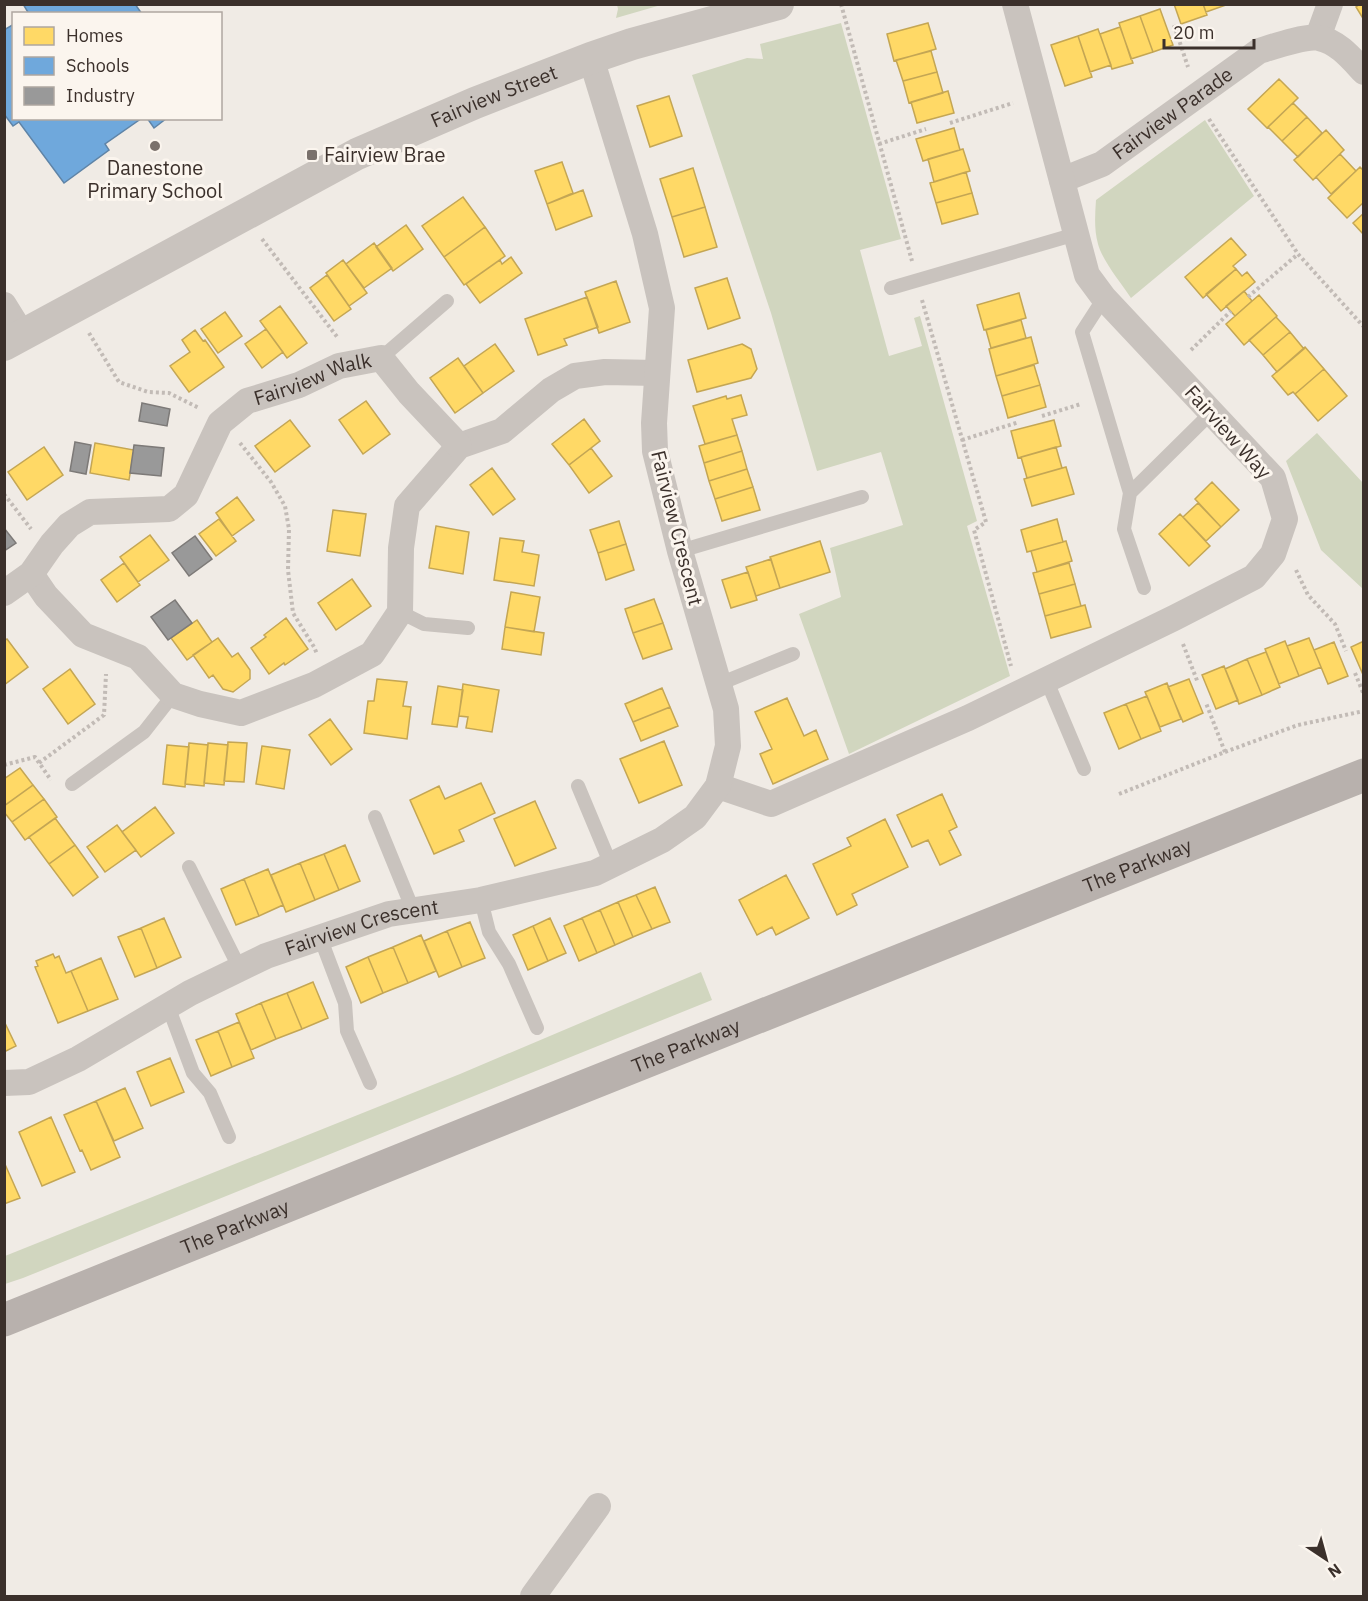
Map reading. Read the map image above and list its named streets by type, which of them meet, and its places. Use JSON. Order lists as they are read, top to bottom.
{
  "streets": {
    "main road": ["The Parkway"],
    "street": [
      "Fairview Street",
      "Fairview Parade",
      "Fairview Walk",
      "Fairview Way",
      "Fairview Crescent"
    ]
  },
  "crossings": [
    ["Fairview Street", "Fairview Crescent"],
    ["Fairview Parade", "Fairview Way"],
    ["Fairview Way", "Fairview Crescent"]
  ],
  "places": {
    "other": ["Danestone Primary School"],
    "transit": ["Fairview Brae"]
  },
  "legend": ["Homes", "Schools", "Industry"],
  "scale_bar": "20 m",
  "north": "bottom right"
}
